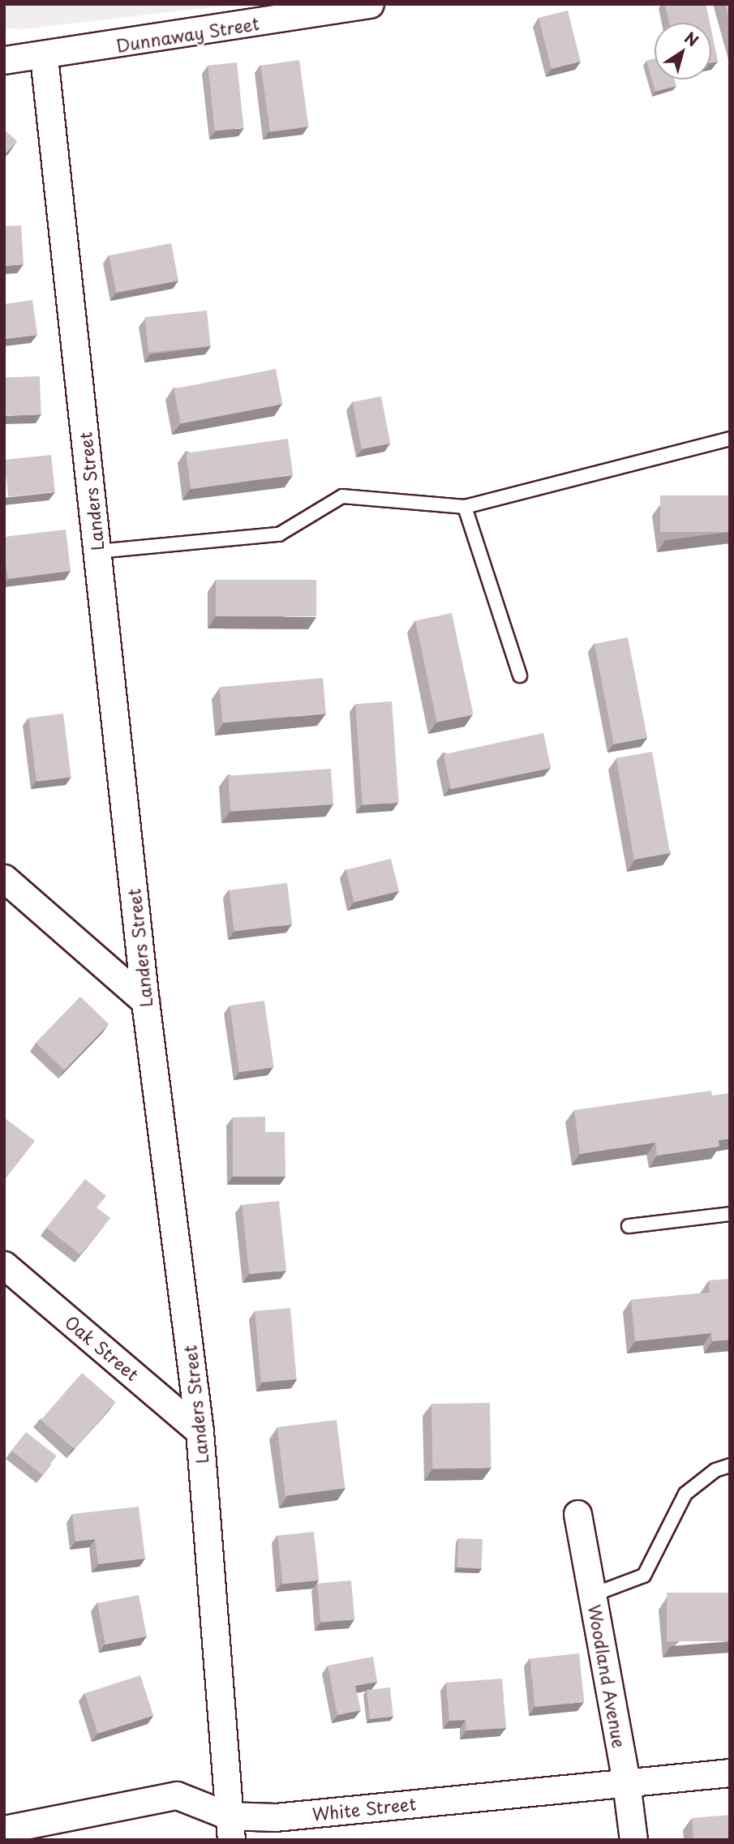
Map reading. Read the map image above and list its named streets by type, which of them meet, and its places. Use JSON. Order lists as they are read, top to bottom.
{
  "streets": {
    "street": [
      "Dunnaway Street",
      "Landers Street",
      "Oak Street",
      "Woodland Avenue",
      "White Street"
    ]
  },
  "crossings": [
    ["Dunnaway Street", "Landers Street"],
    ["Landers Street", "Oak Street"],
    ["Landers Street", "White Street"],
    ["Woodland Avenue", "White Street"]
  ],
  "north": "top right"
}
